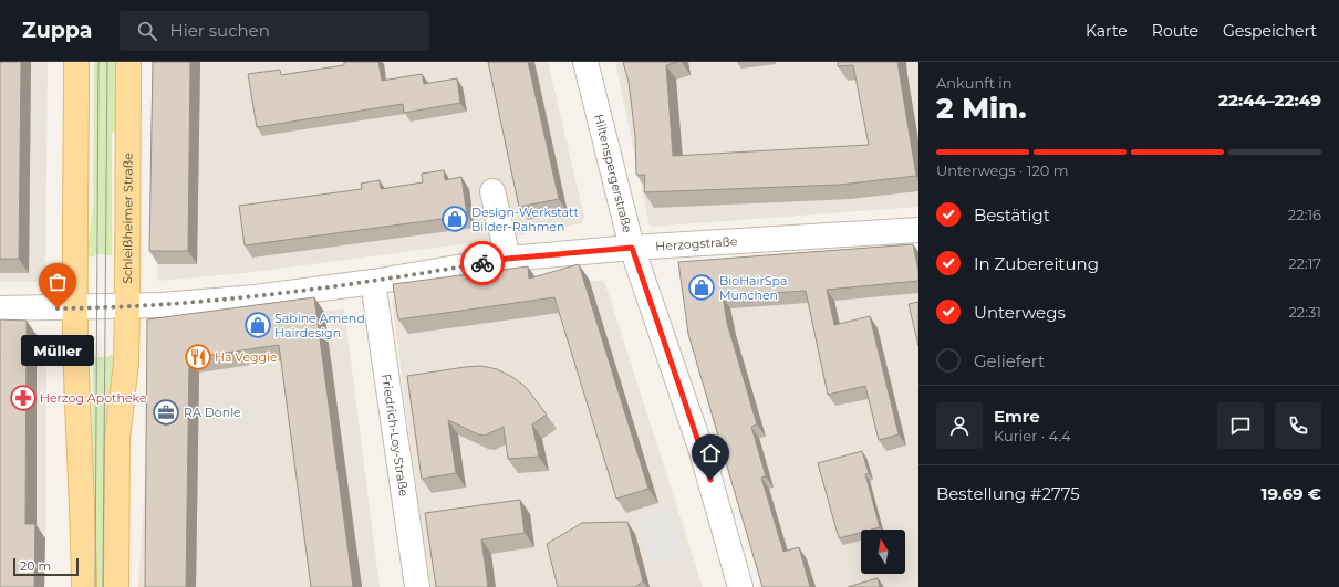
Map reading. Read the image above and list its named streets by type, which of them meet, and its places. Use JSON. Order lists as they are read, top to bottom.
{
  "streets": {
    "main road": ["Schleißheimer Straße"],
    "street": ["Hiltenspergerstraße", "Herzogstraße", "Friedrich-Loy-Straße"]
  },
  "crossings": [
    ["Hiltenspergerstraße", "Herzogstraße"],
    ["Schleißheimer Straße", "Herzogstraße"],
    ["Herzogstraße", "Friedrich-Loy-Straße"]
  ],
  "places": {
    "shop": ["Design-Werkstatt Bilder-Rahmen", "BioHairSpa München", "Sabine Amend Hairdesign"],
    "other": ["Müller"],
    "restaurant": ["Ha Veggie"],
    "pharmacy": ["Herzog Apotheke"],
    "office": ["RA Donle"]
  },
  "scale_bar": "20 m",
  "north": "top",
  "page": {
    "header": "Zuppa",
    "search": "Hier suchen",
    "nav": ["Karte", "Route", "Gespeichert"],
    "heading": ["2 Min.", "Ankunft in", "22:44–22:49"],
    "panel": [
      "Emre",
      "Kurier · 4.4",
      "Bestellung #2775",
      "19.69 €"
    ],
    "bar": "Unterwegs · 120 m",
    "list": [
      ["Bestätigt", "22:16"],
      ["In Zubereitung", "22:17"],
      ["Unterwegs", "22:31"],
      "Geliefert"
    ],
    "bubble": "Müller",
    "scale": "20 m"
  }
}
